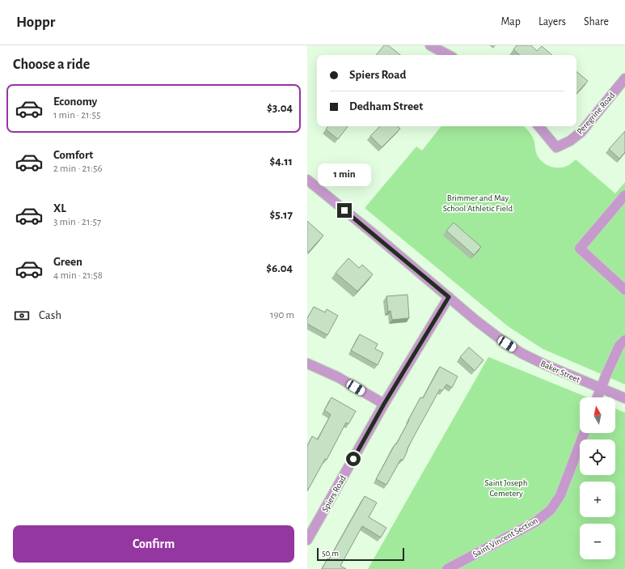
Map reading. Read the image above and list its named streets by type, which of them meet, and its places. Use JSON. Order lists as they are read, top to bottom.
{
  "streets": {
    "street": [
      "Peregrine Road",
      "Baker Street",
      "Spiers Road",
      "Saint Vincent Section"
    ]
  },
  "crossings": [
    ["Baker Street", "Spiers Road"]
  ],
  "parks": ["Brimmer and May School Athletic Field", "Saint Joseph Cemetery"],
  "scale_bar": "50 m",
  "north": "top",
  "page": {
    "header": "Hoppr",
    "nav": ["Map", "Layers", "Share"],
    "heading": "Choose a ride",
    "banner": ["Spiers Road", "Dedham Street"],
    "list": [
      {
        "name": "Economy",
        "note": "1 min · 21:55",
        "value": "$3.04"
      },
      {
        "name": "Comfort",
        "note": "2 min · 21:56",
        "value": "$4.11"
      },
      {
        "name": "XL",
        "note": "3 min · 21:57",
        "value": "$5.17"
      },
      {
        "name": "Green",
        "note": "4 min · 21:58",
        "value": "$6.04"
      }
    ],
    "bubble": "1 min",
    "pay": ["Cash", "190 m"],
    "map_buttons": ["+", "−"],
    "buttons": "Confirm",
    "scale": "50 m"
  }
}
